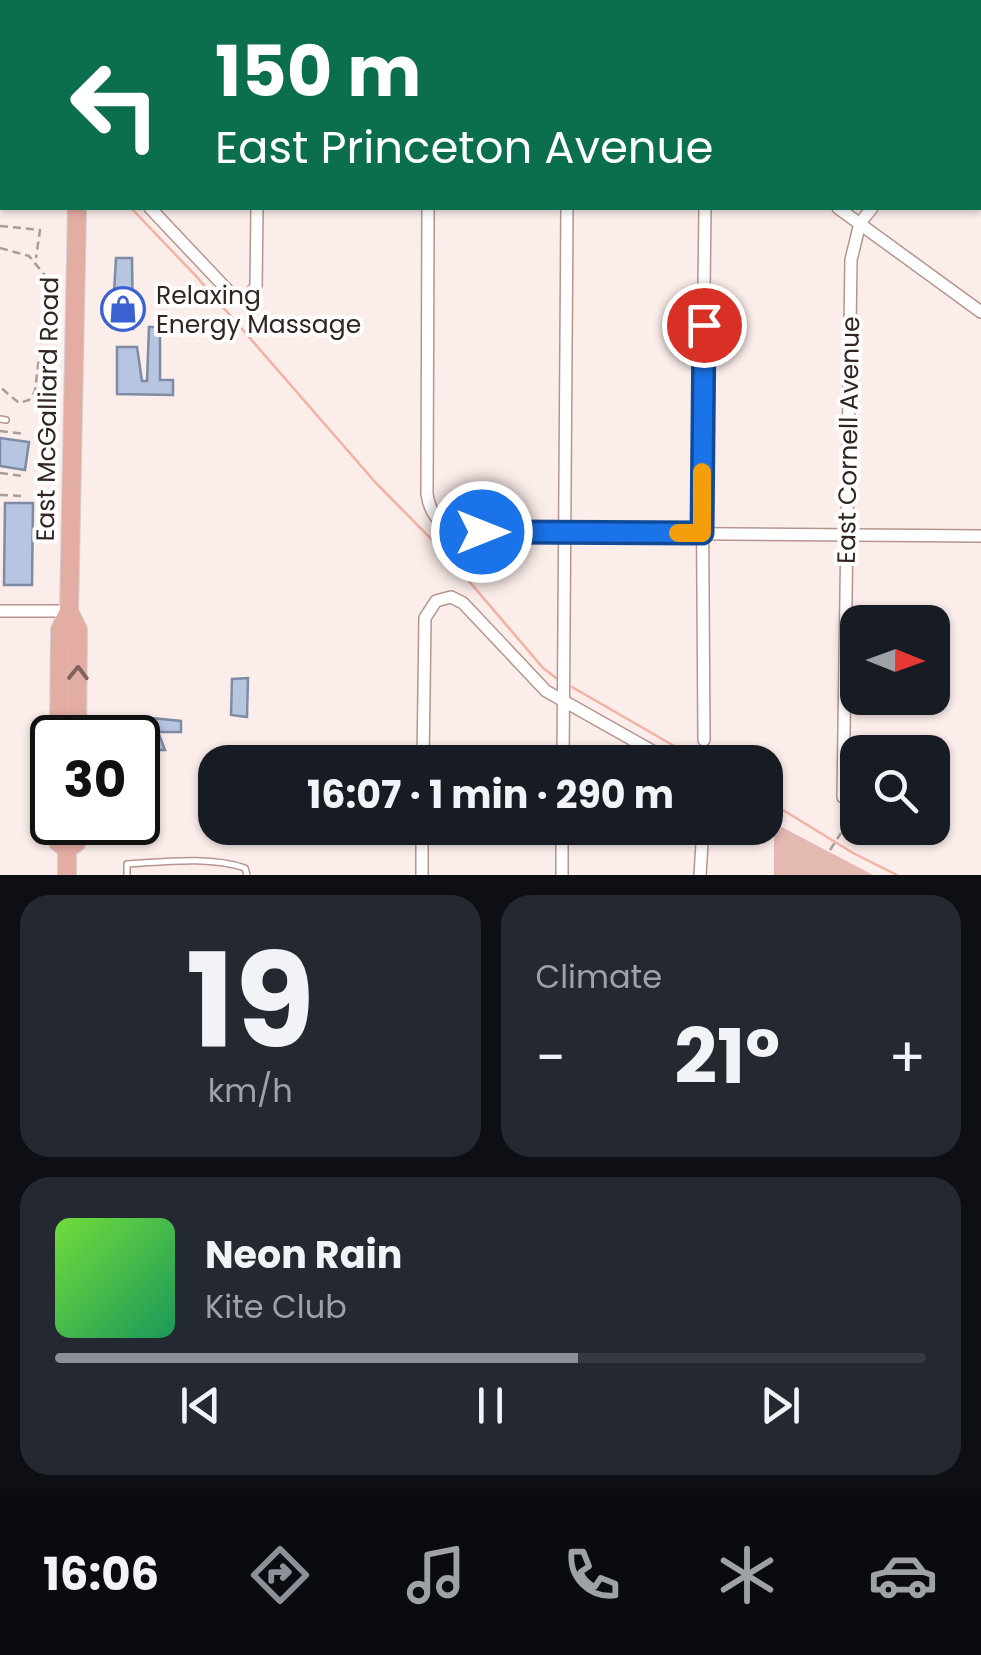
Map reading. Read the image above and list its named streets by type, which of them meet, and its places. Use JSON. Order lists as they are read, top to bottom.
{
  "streets": {
    "main road": ["East McGalliard Road"],
    "street": ["East Cornell Avenue"]
  },
  "places": {
    "shop": ["Relaxing Energy Massage"]
  },
  "north": "right",
  "page": {
    "turn": ["150 m", "East Princeton Avenue"],
    "limit": "30",
    "trip": "16:07 · 1 min · 290 m",
    "tile": [
      ["19", "km/h"],
      "Climate"
    ],
    "heat": ["−", "21°", "+"],
    "song": ["Neon Rain", "Kite Club"],
    "tabs": "16:06"
  }
}
